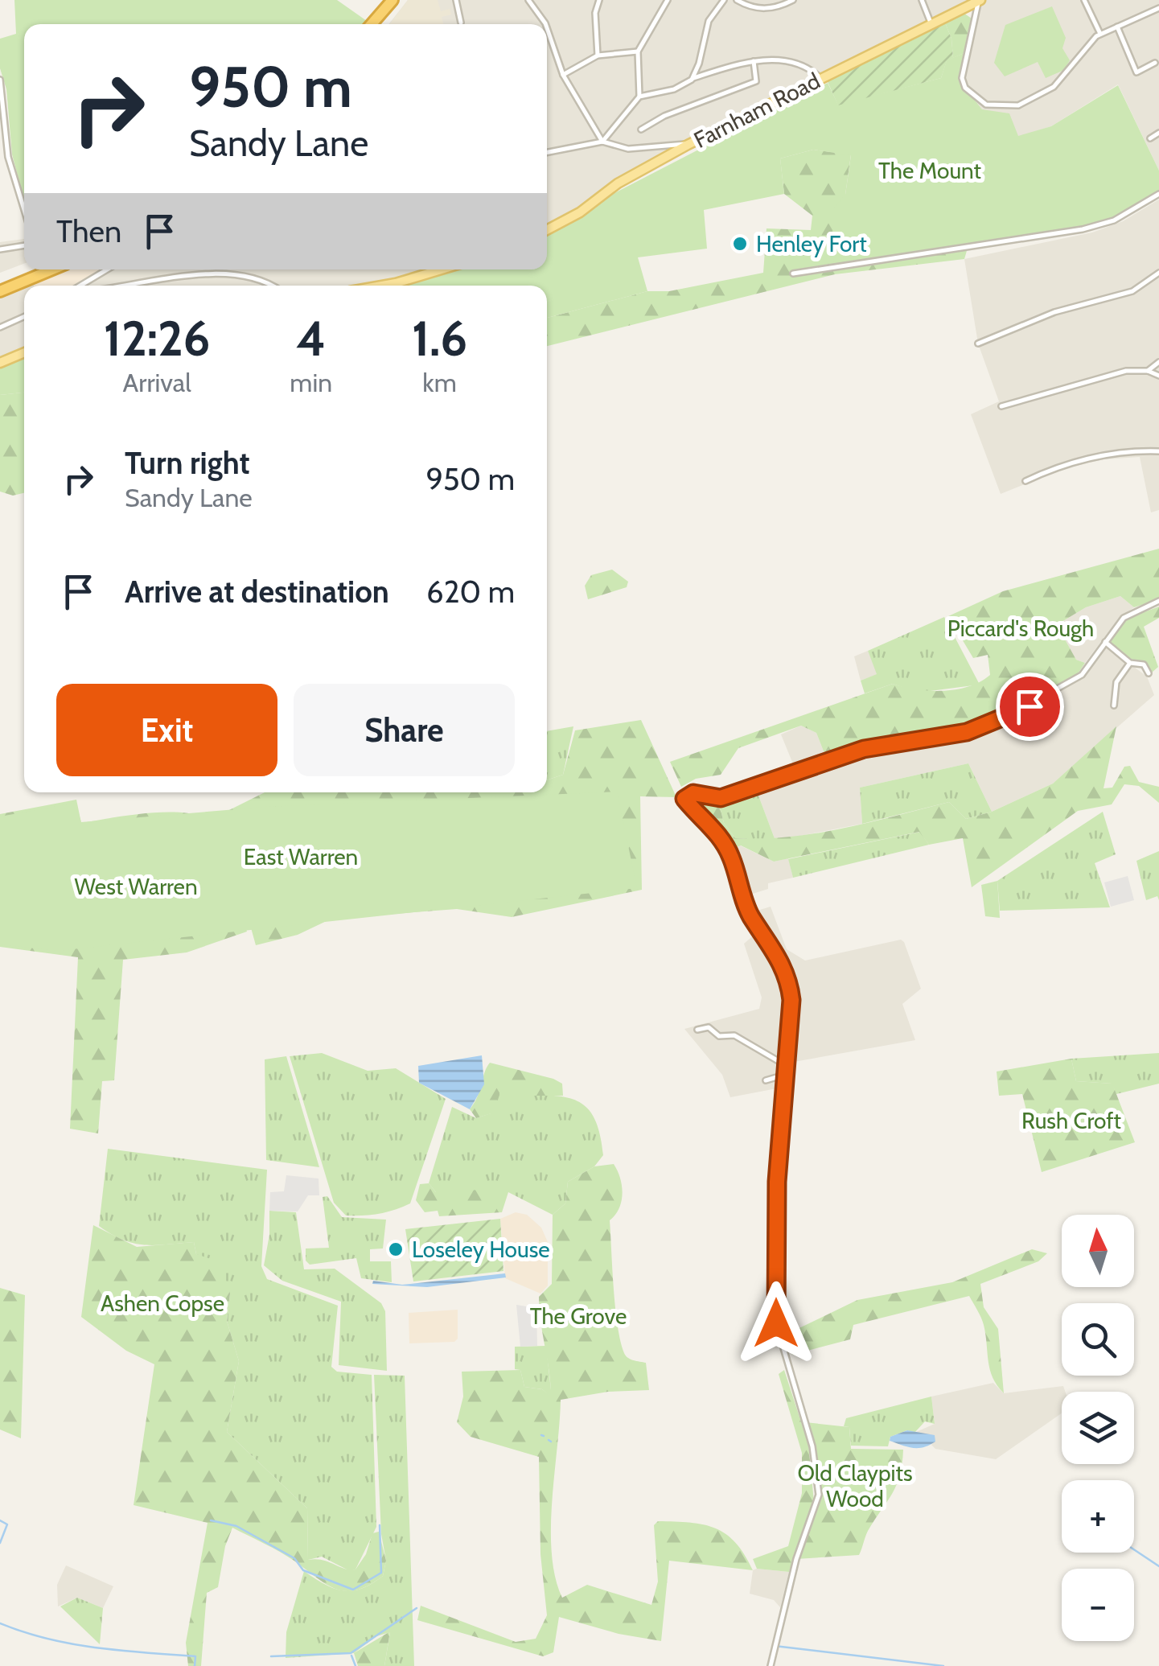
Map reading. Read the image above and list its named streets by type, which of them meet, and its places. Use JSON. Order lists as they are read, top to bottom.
{
  "streets": {
    "main road": ["Farnham Road"]
  },
  "parks": [
    "The Mount",
    "Piccard's Rough",
    "East Warren",
    "West Warren",
    "Rush Croft",
    "Ashen Copse",
    "The Grove",
    "Old Claypits Wood"
  ],
  "places": ["Henley Fort", "Loseley House"],
  "north": "top",
  "page": {
    "turn": ["950 m", "Sandy Lane"],
    "then": "Then",
    "eta": [
      "12:26",
      "Arrival",
      "4",
      "min",
      "1.6",
      "km"
    ],
    "list": [
      {
        "name": "Turn right",
        "note": "Sandy Lane",
        "value": "950 m"
      },
      {
        "name": "Arrive at destination",
        "value": "620 m"
      }
    ],
    "buttons": ["Exit", "Share"],
    "map_buttons": ["+", "−"]
  }
}
